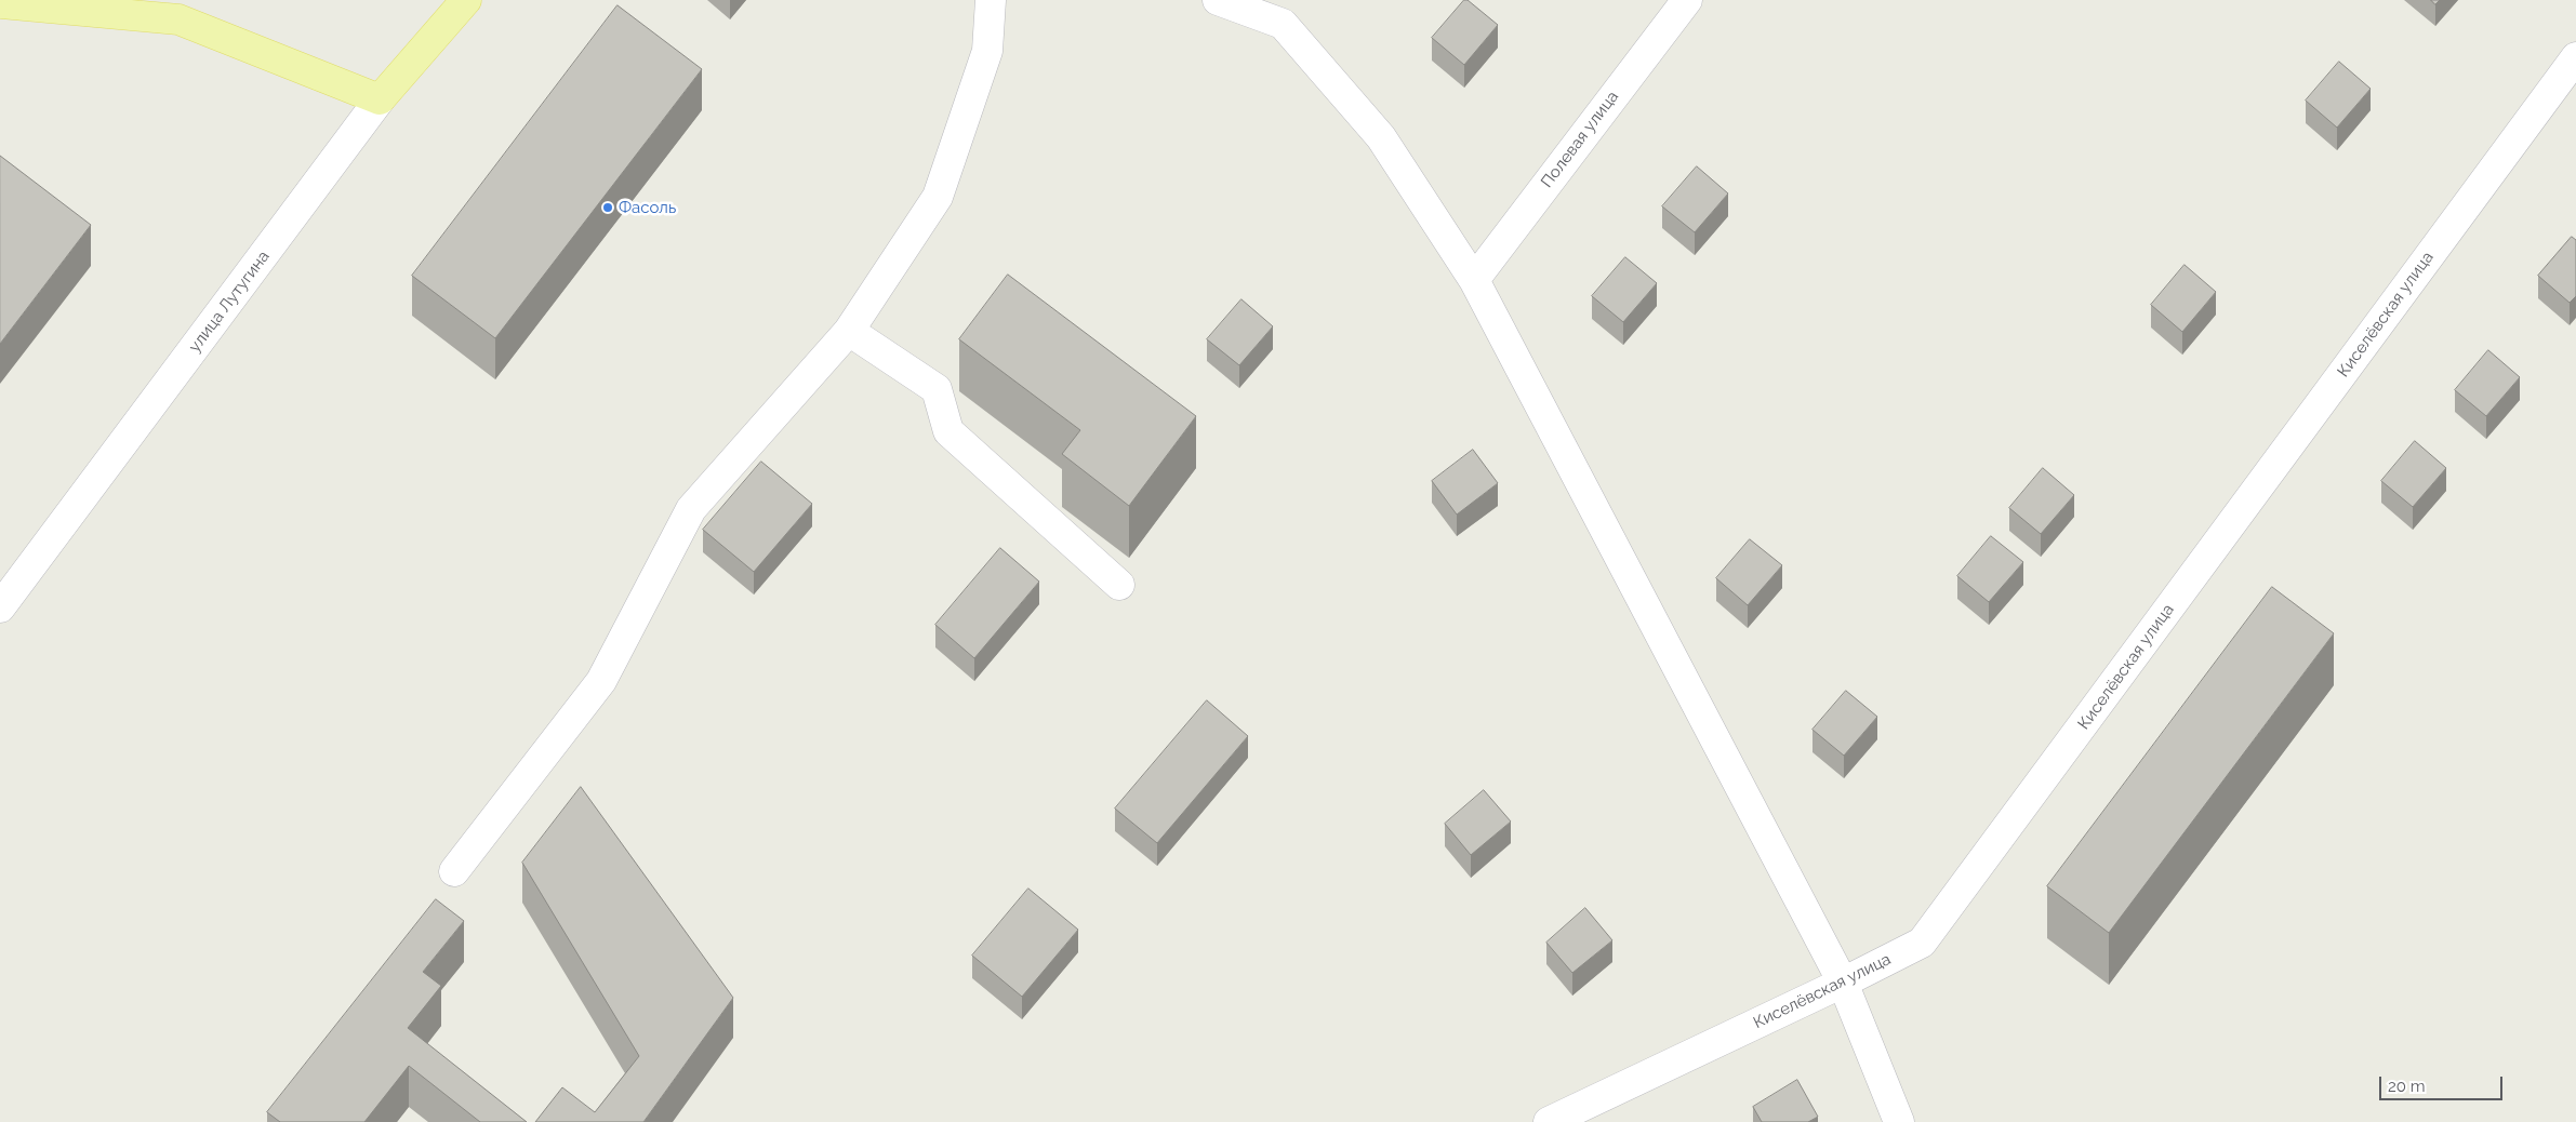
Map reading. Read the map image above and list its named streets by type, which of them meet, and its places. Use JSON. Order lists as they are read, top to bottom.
{
  "streets": {
    "main road": ["улица Лутугина"],
    "street": ["Полевая улица", "Киселёвская улица"]
  },
  "places": ["Фасоль"],
  "scale_bar": "20 m"
}
